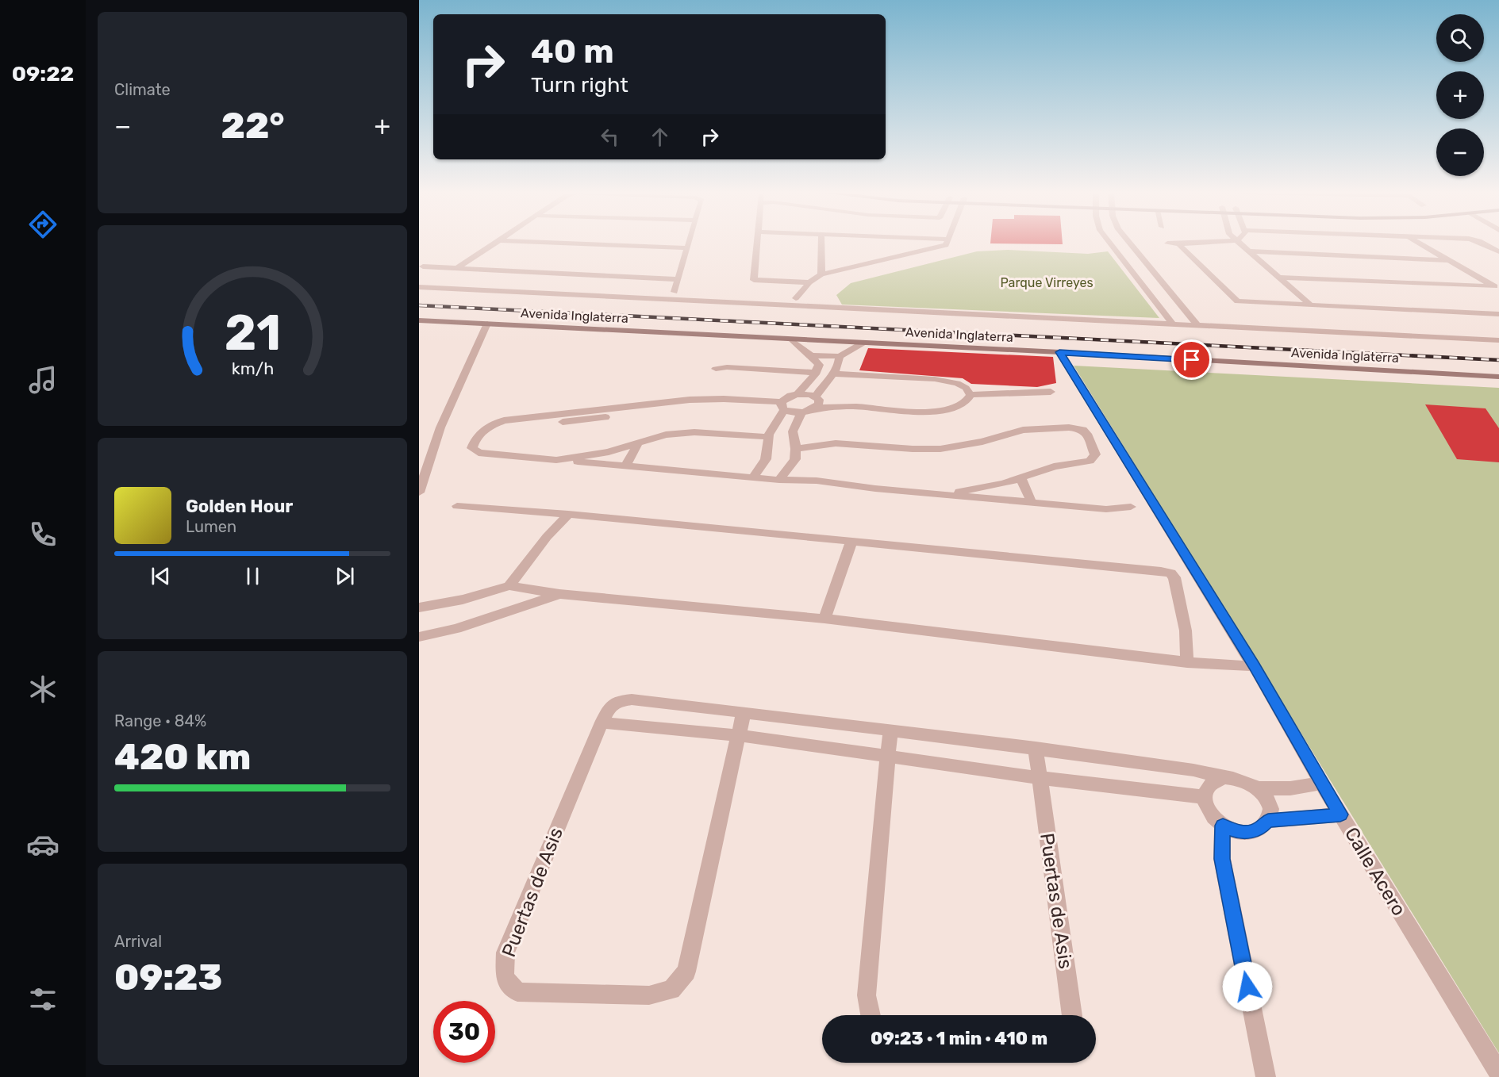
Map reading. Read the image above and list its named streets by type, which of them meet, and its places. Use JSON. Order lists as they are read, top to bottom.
{
  "streets": {
    "street": ["Avenida Inglaterra", "Calle Acero", "Puertas de Asis"]
  },
  "crossings": [
    ["Avenida Inglaterra", "Calle Acero"]
  ],
  "parks": ["Parque Virreyes"],
  "page": {
    "tabs": "09:22",
    "tile": [
      "Climate",
      ["Range · 84%", "420 km"],
      ["Arrival", "09:23"]
    ],
    "map_buttons": ["+", "−"],
    "turn": ["40 m", "Turn right"],
    "heat": ["−", "22°", "+"],
    "song": ["Golden Hour", "Lumen"],
    "limit": "30",
    "trip": "09:23 · 1 min · 410 m",
    "gauge": ["21", "km/h"]
  }
}
